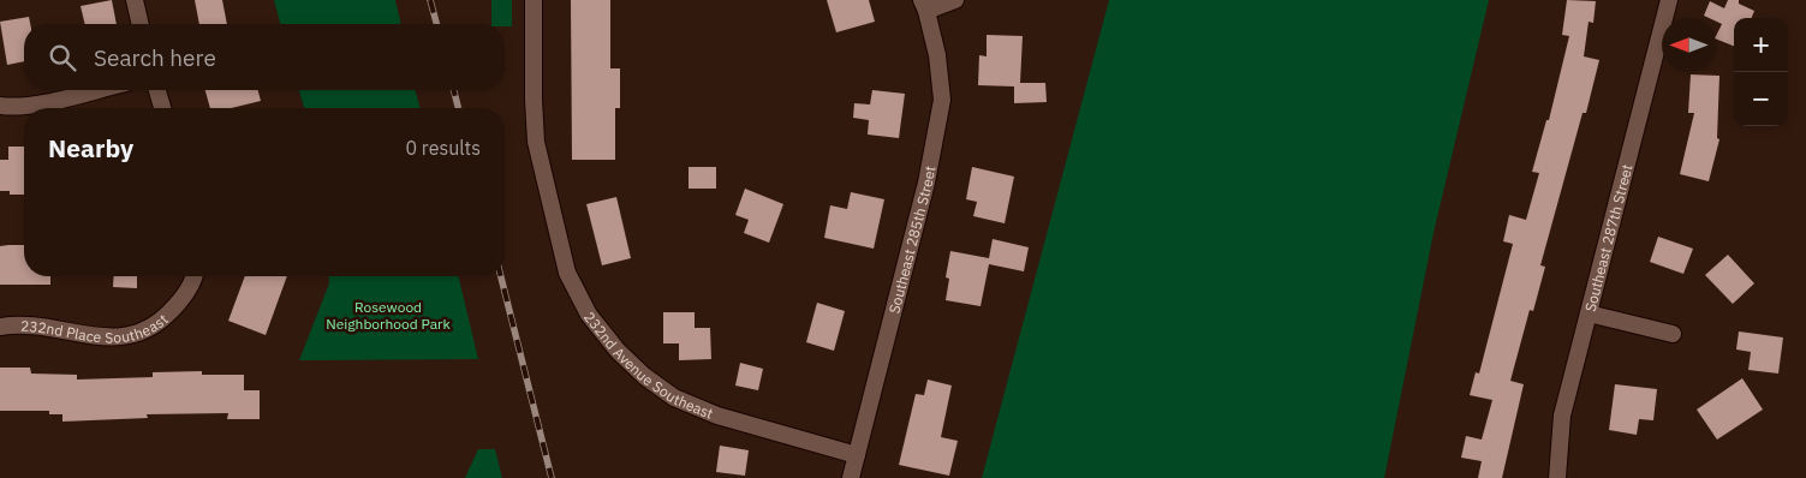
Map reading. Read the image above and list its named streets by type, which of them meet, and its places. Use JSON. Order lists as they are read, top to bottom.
{
  "streets": {
    "street": [
      "Southeast 287th Street",
      "Southeast 285th Street",
      "232nd Place Southeast",
      "232nd Avenue Southeast"
    ]
  },
  "crossings": [
    ["Southeast 285th Street", "232nd Avenue Southeast"]
  ],
  "parks": ["Rosewood Neighborhood Park"],
  "north": "left",
  "page": {
    "map_buttons": ["+", "−"],
    "search": "Search here",
    "heading": ["Nearby", "0 results"]
  }
}
